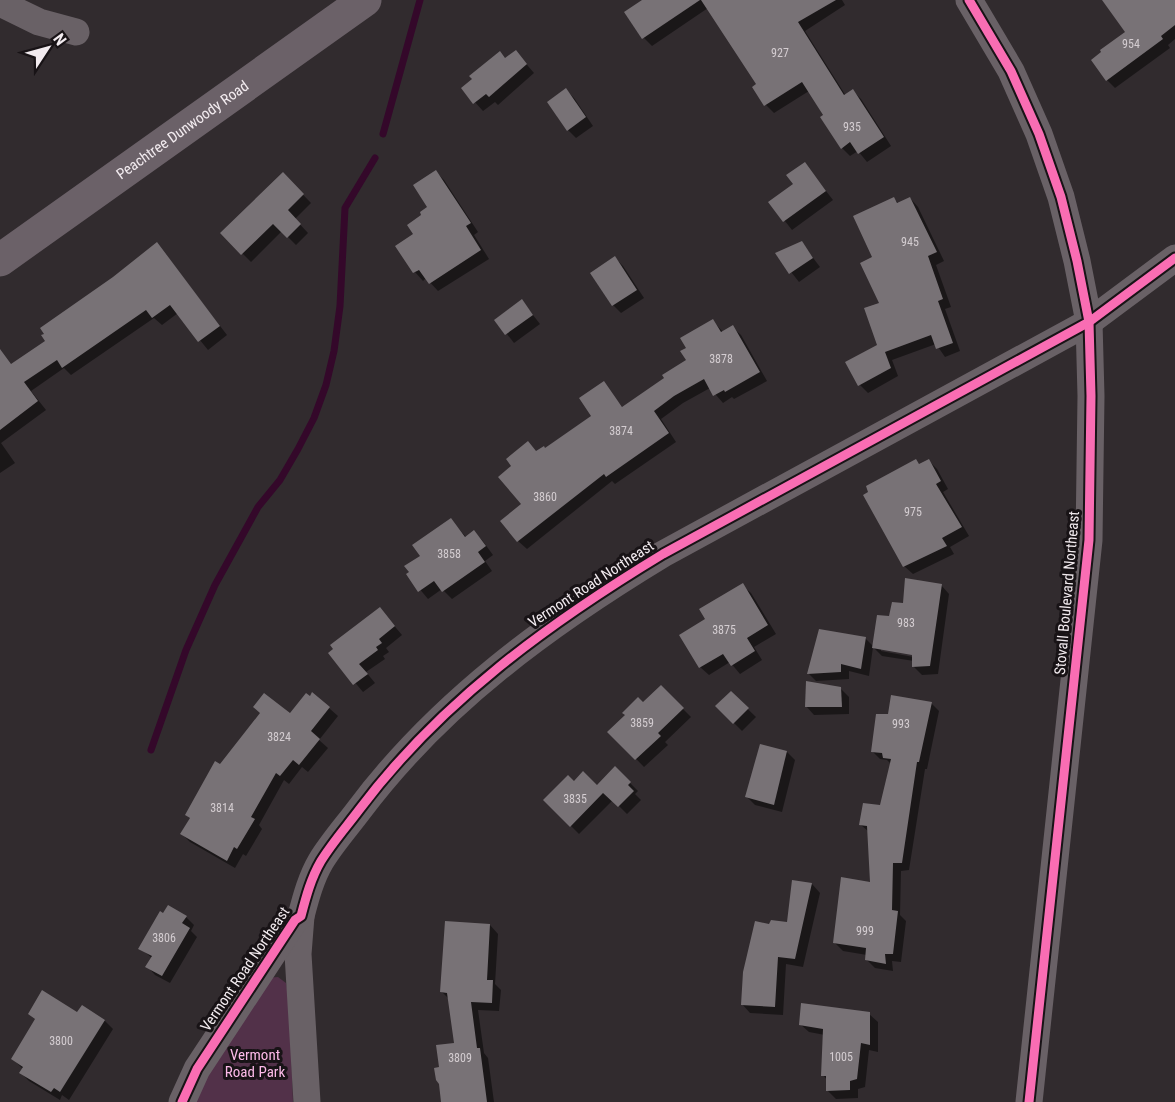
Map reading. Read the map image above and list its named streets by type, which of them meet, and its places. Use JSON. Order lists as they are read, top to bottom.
{
  "streets": {
    "main road": ["Peachtree Dunwoody Road"],
    "street": ["Vermont Road Northeast", "Stovall Boulevard Northeast"]
  },
  "crossings": [
    ["Vermont Road Northeast", "Stovall Boulevard Northeast"]
  ],
  "parks": ["Vermont Road Park"],
  "house_numbers": [
    "954",
    "927",
    "935",
    "945",
    "3878",
    "3874",
    "3860",
    "975",
    "3858",
    "983",
    "3875",
    "3859",
    "993",
    "3824",
    "3835",
    "3814",
    "999",
    "3806",
    "3800",
    "1005",
    "3809"
  ],
  "north": "top right"
}
